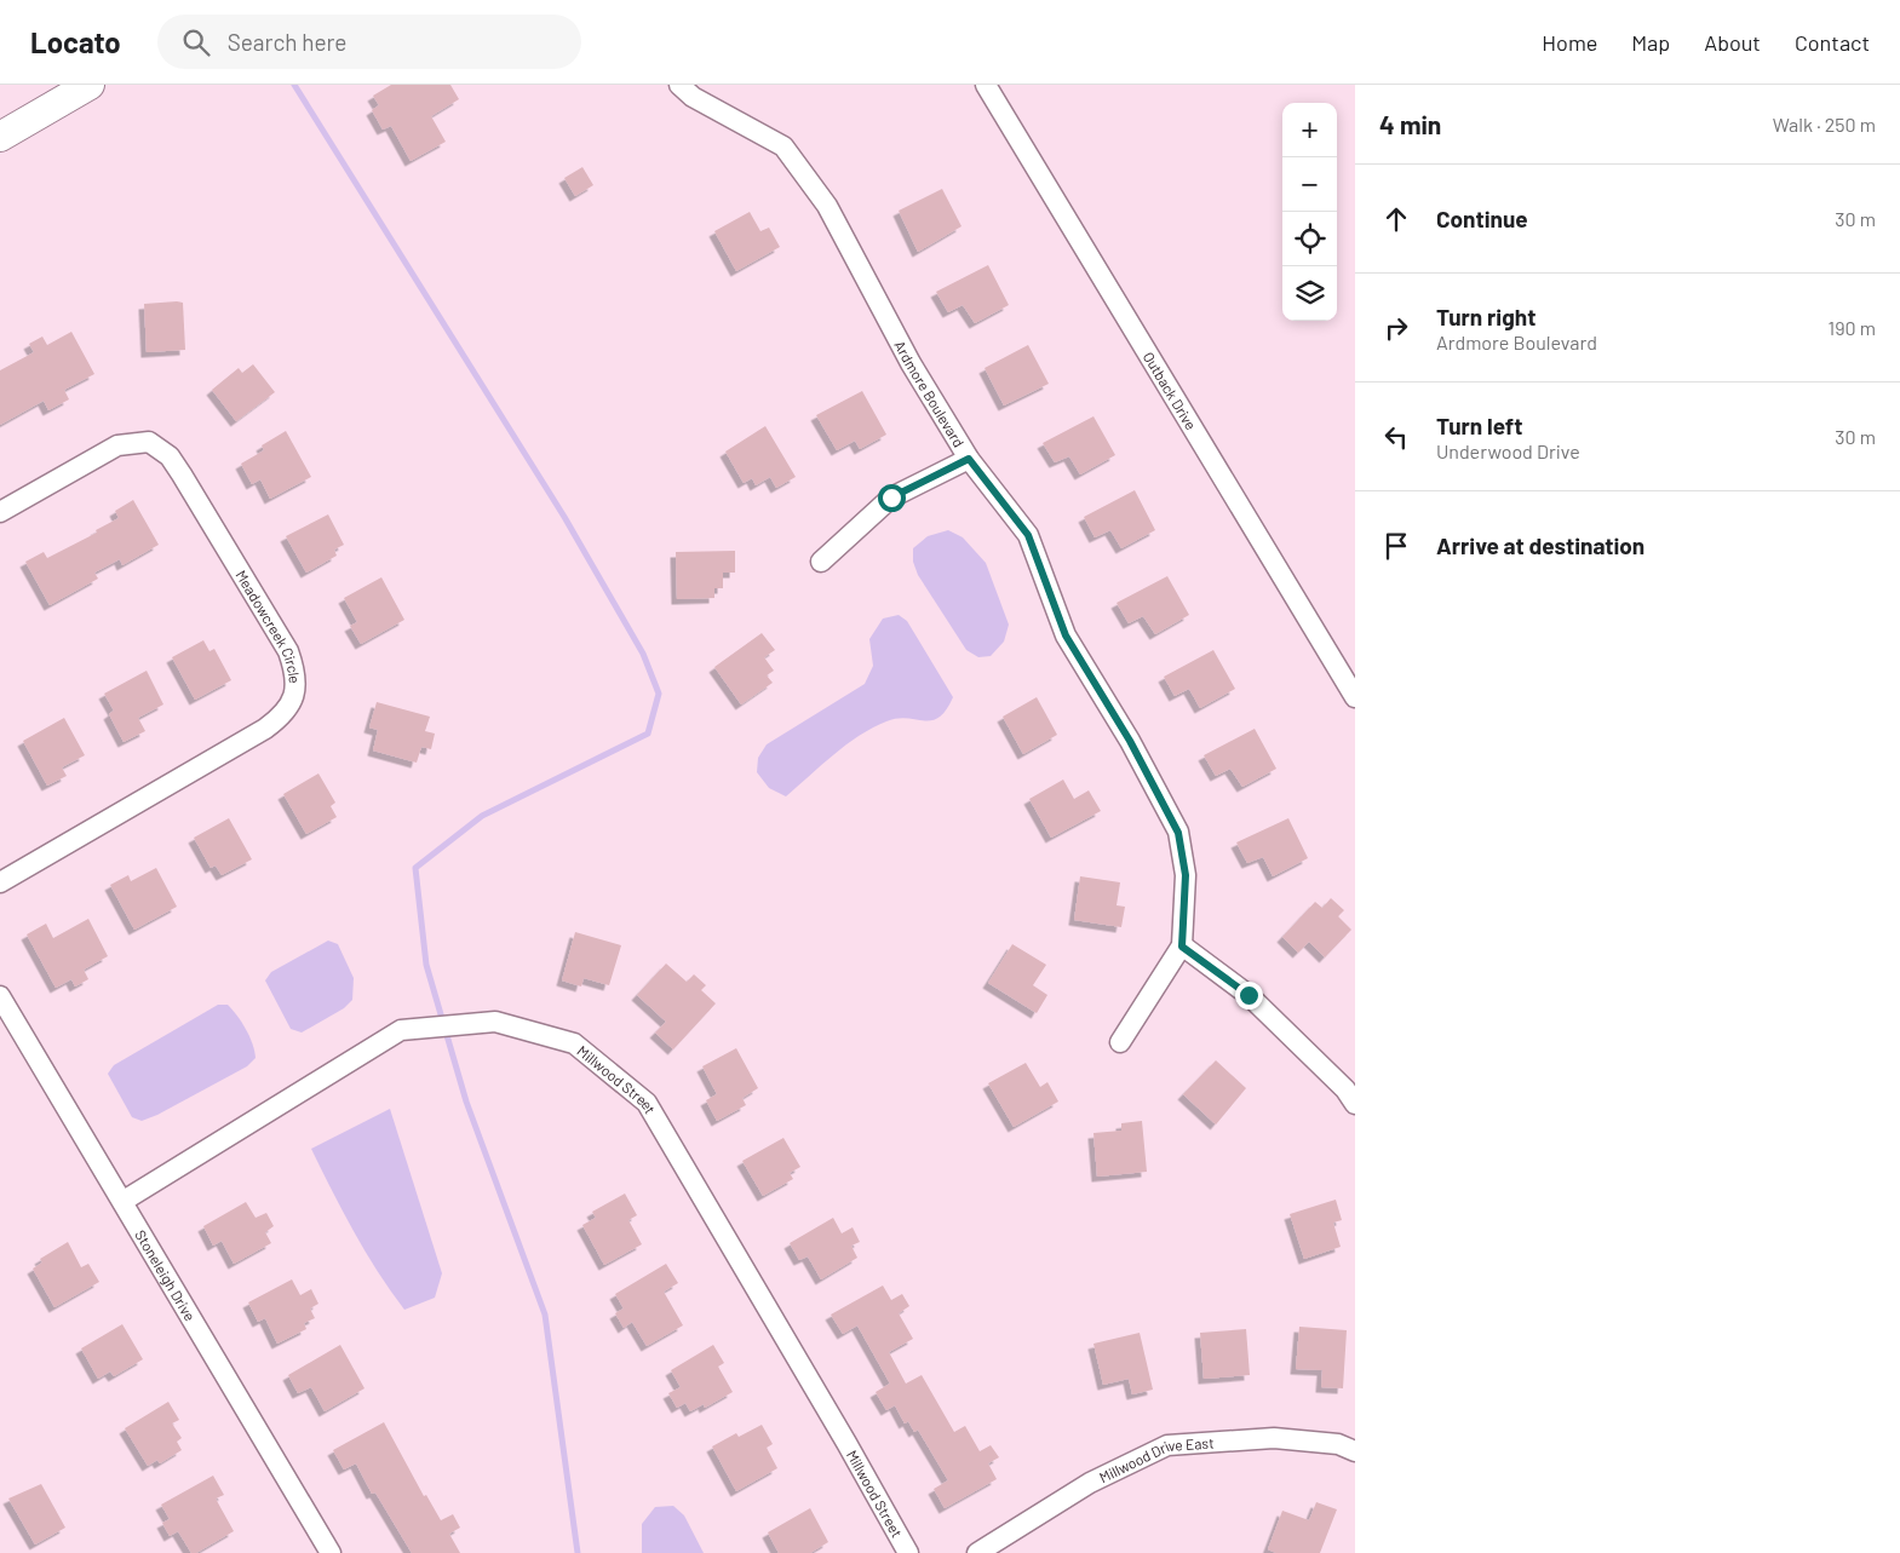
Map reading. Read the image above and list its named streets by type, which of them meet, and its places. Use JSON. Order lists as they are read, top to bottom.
{
  "streets": {
    "street": [
      "Outback Drive",
      "Ardmore Boulevard",
      "Meadowcreek Circle",
      "Millwood Street",
      "Stoneleigh Drive",
      "Millwood Drive East"
    ]
  },
  "crossings": [
    ["Millwood Street", "Stoneleigh Drive"]
  ],
  "page": {
    "header": "Locato",
    "search": "Search here",
    "nav": [
      "Home",
      "Map",
      "About",
      "Contact"
    ],
    "heading": ["4 min", "Walk · 250 m"],
    "map_buttons": ["+", "−"],
    "list": [
      ["Continue", "30 m"],
      ["Turn right", "Ardmore Boulevard", "190 m"],
      ["Turn left", "Underwood Drive", "30 m"],
      "Arrive at destination"
    ]
  }
}
